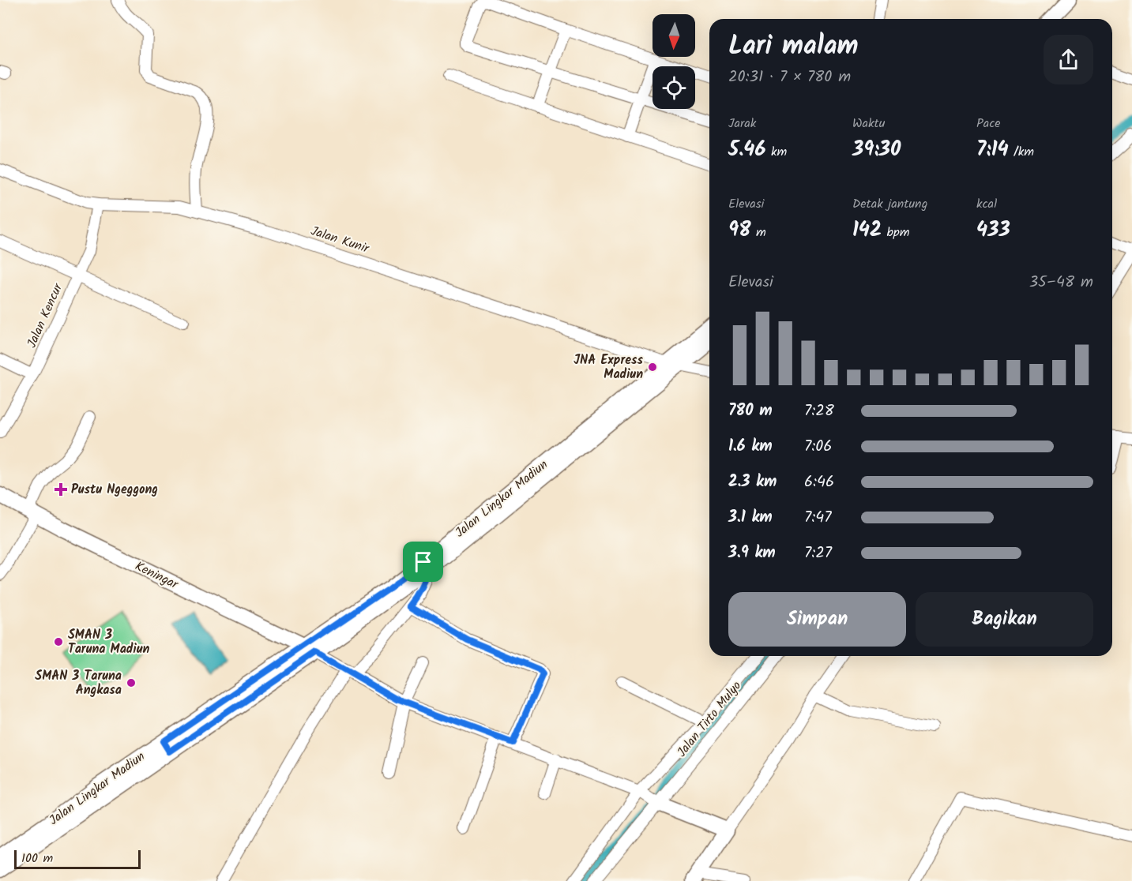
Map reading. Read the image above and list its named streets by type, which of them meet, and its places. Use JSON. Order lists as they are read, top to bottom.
{
  "streets": {
    "main road": ["Jalan Lingkar Madiun", "Keningar"],
    "street": ["Jalan Kunir", "Jalan Kencur", "Jalan Tirto Mulyo"]
  },
  "crossings": [
    ["Jalan Kunir", "Jalan Kencur"],
    ["Jalan Kunir", "Jalan Lingkar Madiun"],
    ["Jalan Lingkar Madiun", "Keningar"]
  ],
  "places": {
    "other": ["JNA Express Madiun", "SMAN 3 Taruna Madiun", "SMAN 3 Taruna Angkasa"],
    "health": ["Pustu Ngeggong"]
  },
  "scale_bar": "100 m",
  "north": "bottom",
  "page": {
    "heading": ["Lari malam", "20:31 · 7 × 780 m"],
    "stats": [
      ["Jarak", "5.46 km"],
      ["Waktu", "39:30"],
      ["Pace", "7:14 /km"],
      ["Elevasi", "98 m"],
      ["Detak jantung", "142 bpm"],
      ["kcal", "433"]
    ],
    "chart": ["Elevasi", "35–48 m"],
    "list": [
      {
        "name": "780 m",
        "note": "7:28"
      },
      {
        "name": "1.6 km",
        "note": "7:06"
      },
      {
        "name": "2.3 km",
        "note": "6:46"
      },
      {
        "name": "3.1 km",
        "note": "7:47"
      },
      {
        "name": "3.9 km",
        "note": "7:27"
      }
    ],
    "buttons": ["Simpan", "Bagikan"],
    "scale": "100 m"
  }
}
